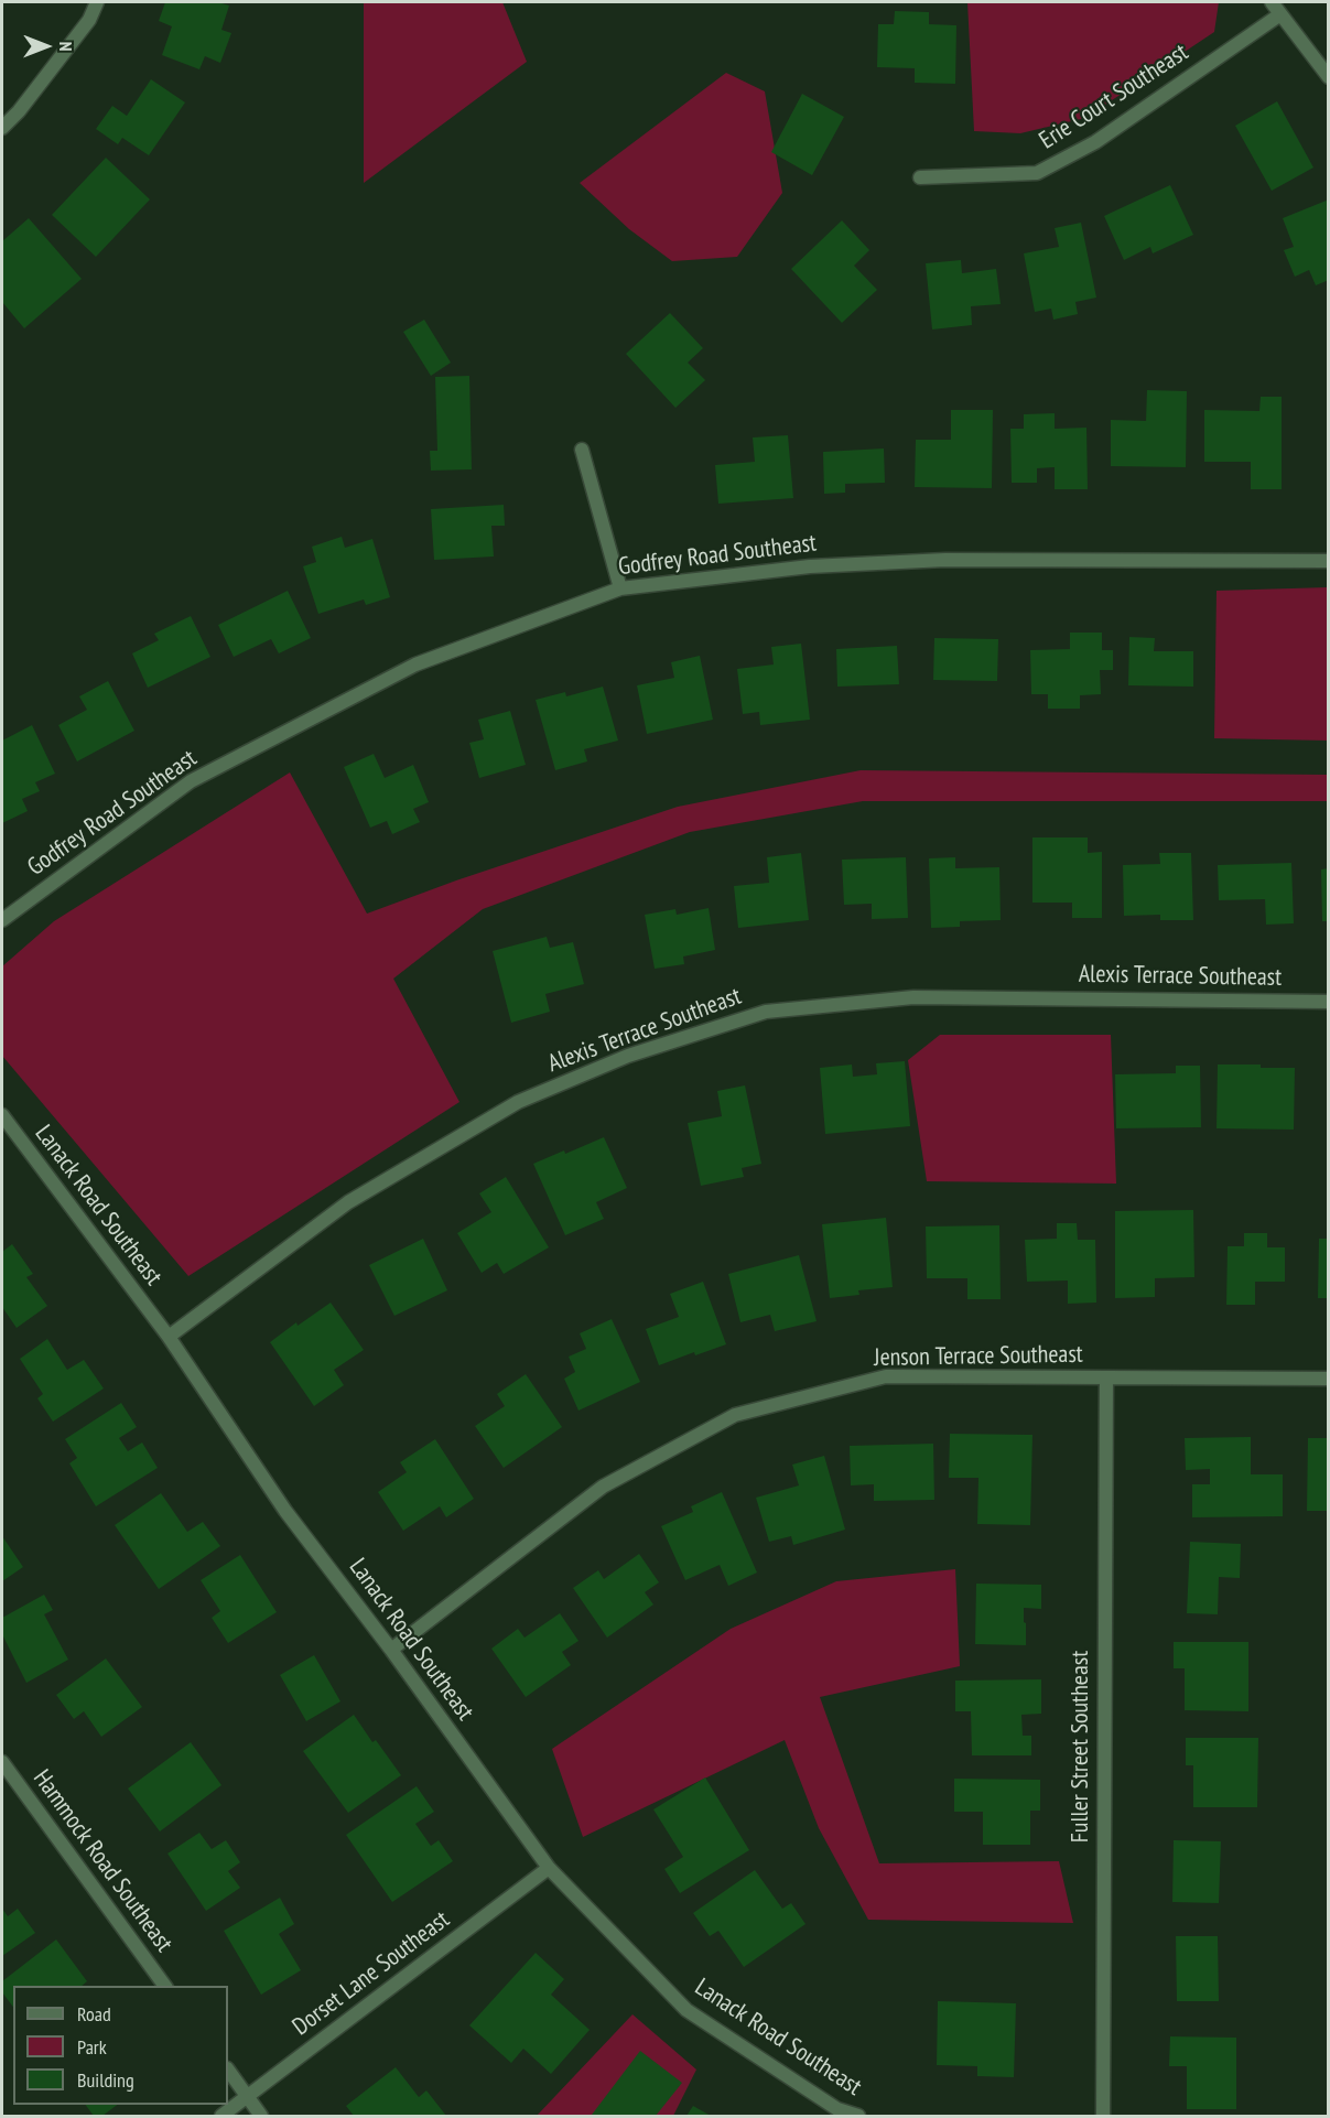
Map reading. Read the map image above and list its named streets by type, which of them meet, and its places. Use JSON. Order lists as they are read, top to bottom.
{
  "streets": {
    "street": [
      "Erie Court Southeast",
      "Godfrey Road Southeast",
      "Alexis Terrace Southeast",
      "Lanack Road Southeast",
      "Jenson Terrace Southeast",
      "Fuller Street Southeast",
      "Hammock Road Southeast",
      "Dorset Lane Southeast"
    ]
  },
  "crossings": [
    ["Alexis Terrace Southeast", "Lanack Road Southeast"],
    ["Lanack Road Southeast", "Jenson Terrace Southeast"],
    ["Lanack Road Southeast", "Dorset Lane Southeast"],
    ["Jenson Terrace Southeast", "Fuller Street Southeast"]
  ],
  "legend": ["Road", "Park", "Building"],
  "north": "right"
}
